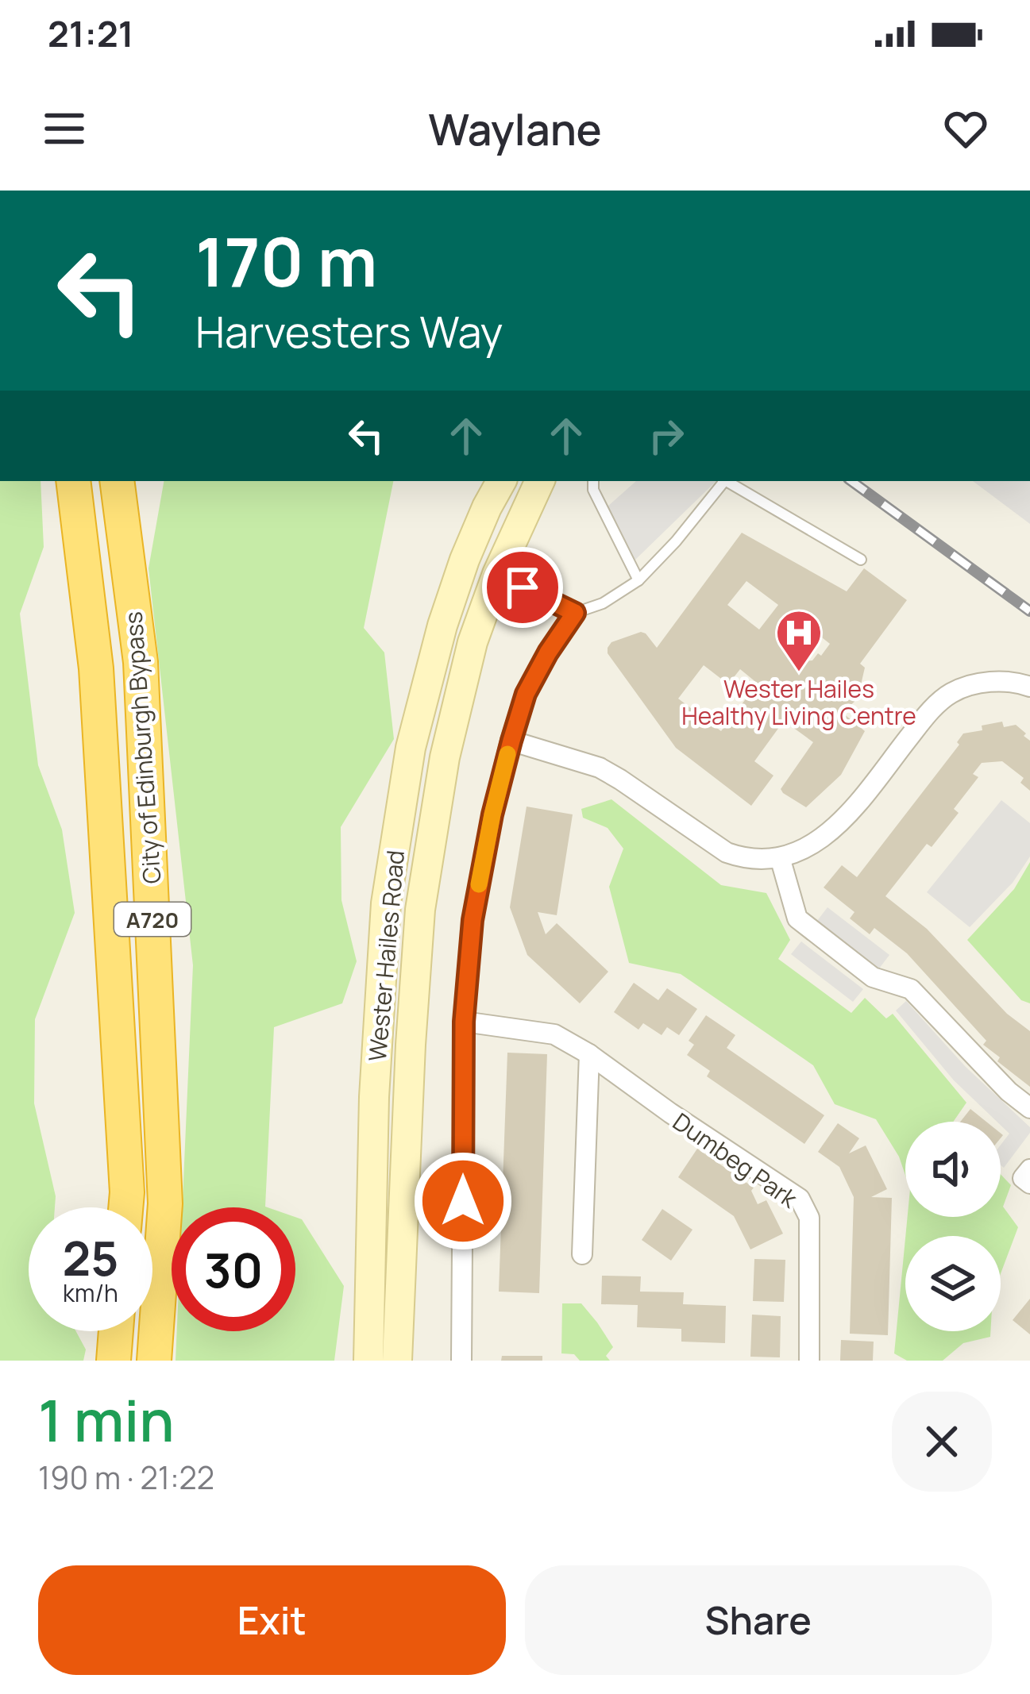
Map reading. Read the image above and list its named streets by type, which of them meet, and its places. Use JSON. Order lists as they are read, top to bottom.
{
  "streets": {
    "highway": ["City of Edinburgh Bypass", "A720"],
    "main road": ["Wester Hailes Road"],
    "street": ["Dumbeg Park"]
  },
  "places": {
    "hospital": ["Wester Hailes Healthy Living Centre"]
  },
  "page": {
    "status": "21:21",
    "header": "Waylane",
    "turn": ["170 m", "Harvesters Way"],
    "speed": "25 km/h",
    "limit": "30",
    "heading": ["1 min", "190 m · 21:22"],
    "buttons": ["Exit", "Share"]
  }
}
